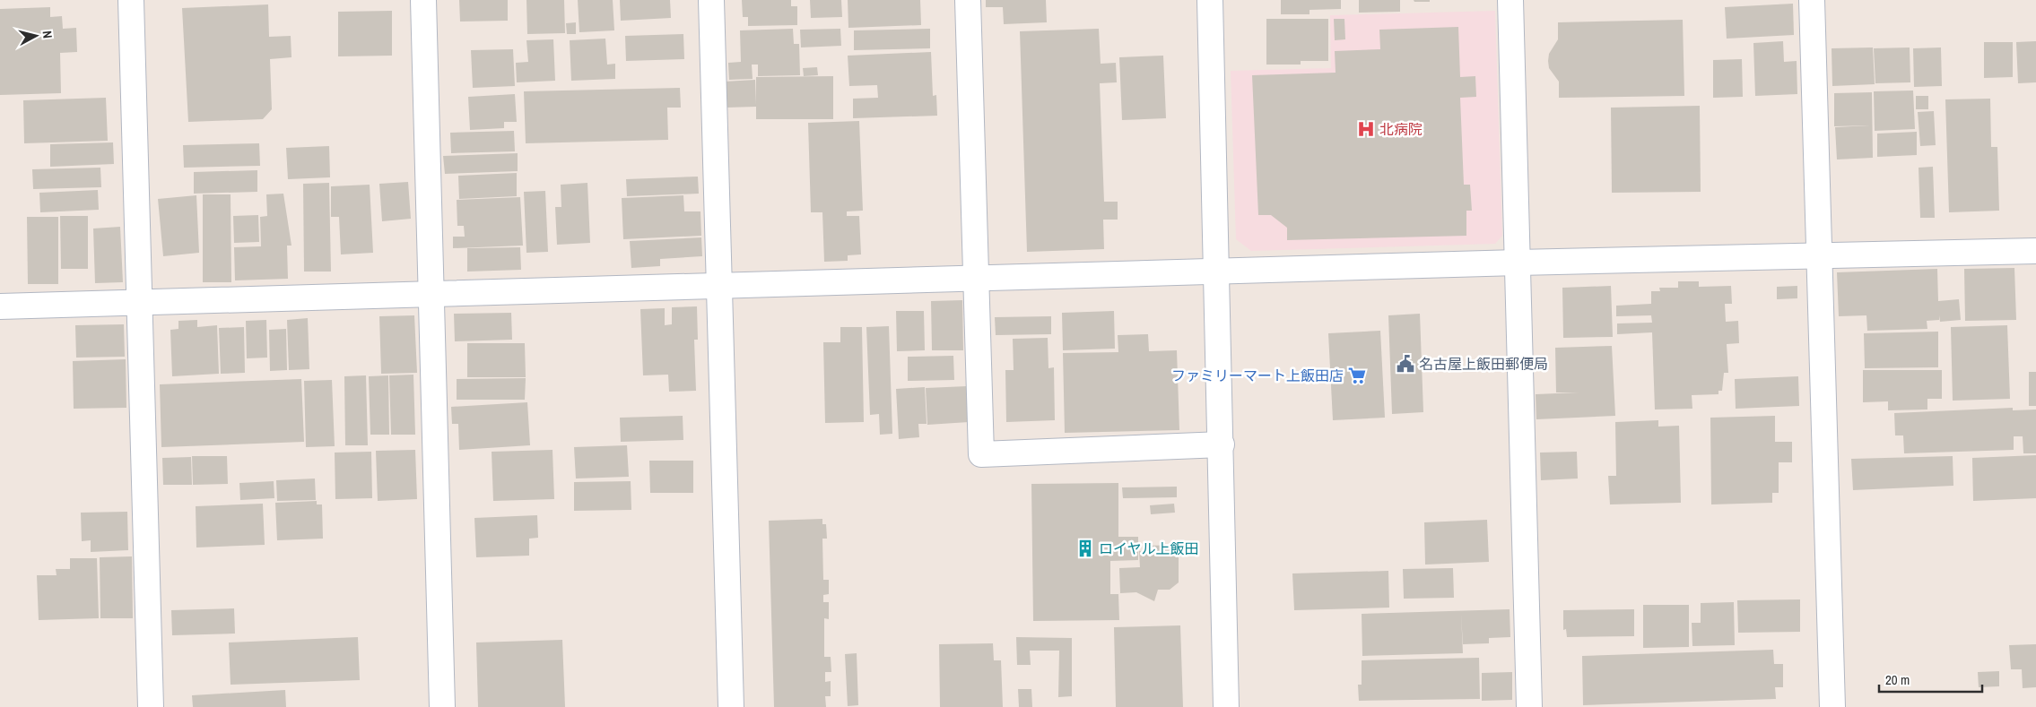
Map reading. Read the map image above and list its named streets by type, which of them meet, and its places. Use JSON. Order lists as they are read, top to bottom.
{
  "places": {
    "hospital": ["北病院"],
    "public building": ["名古屋上飯田郵便局"],
    "supermarket": ["ファミリーマート上飯田店"],
    "building": ["ロイヤル上飯田"]
  },
  "scale_bar": "20 m",
  "north": "right"
}
